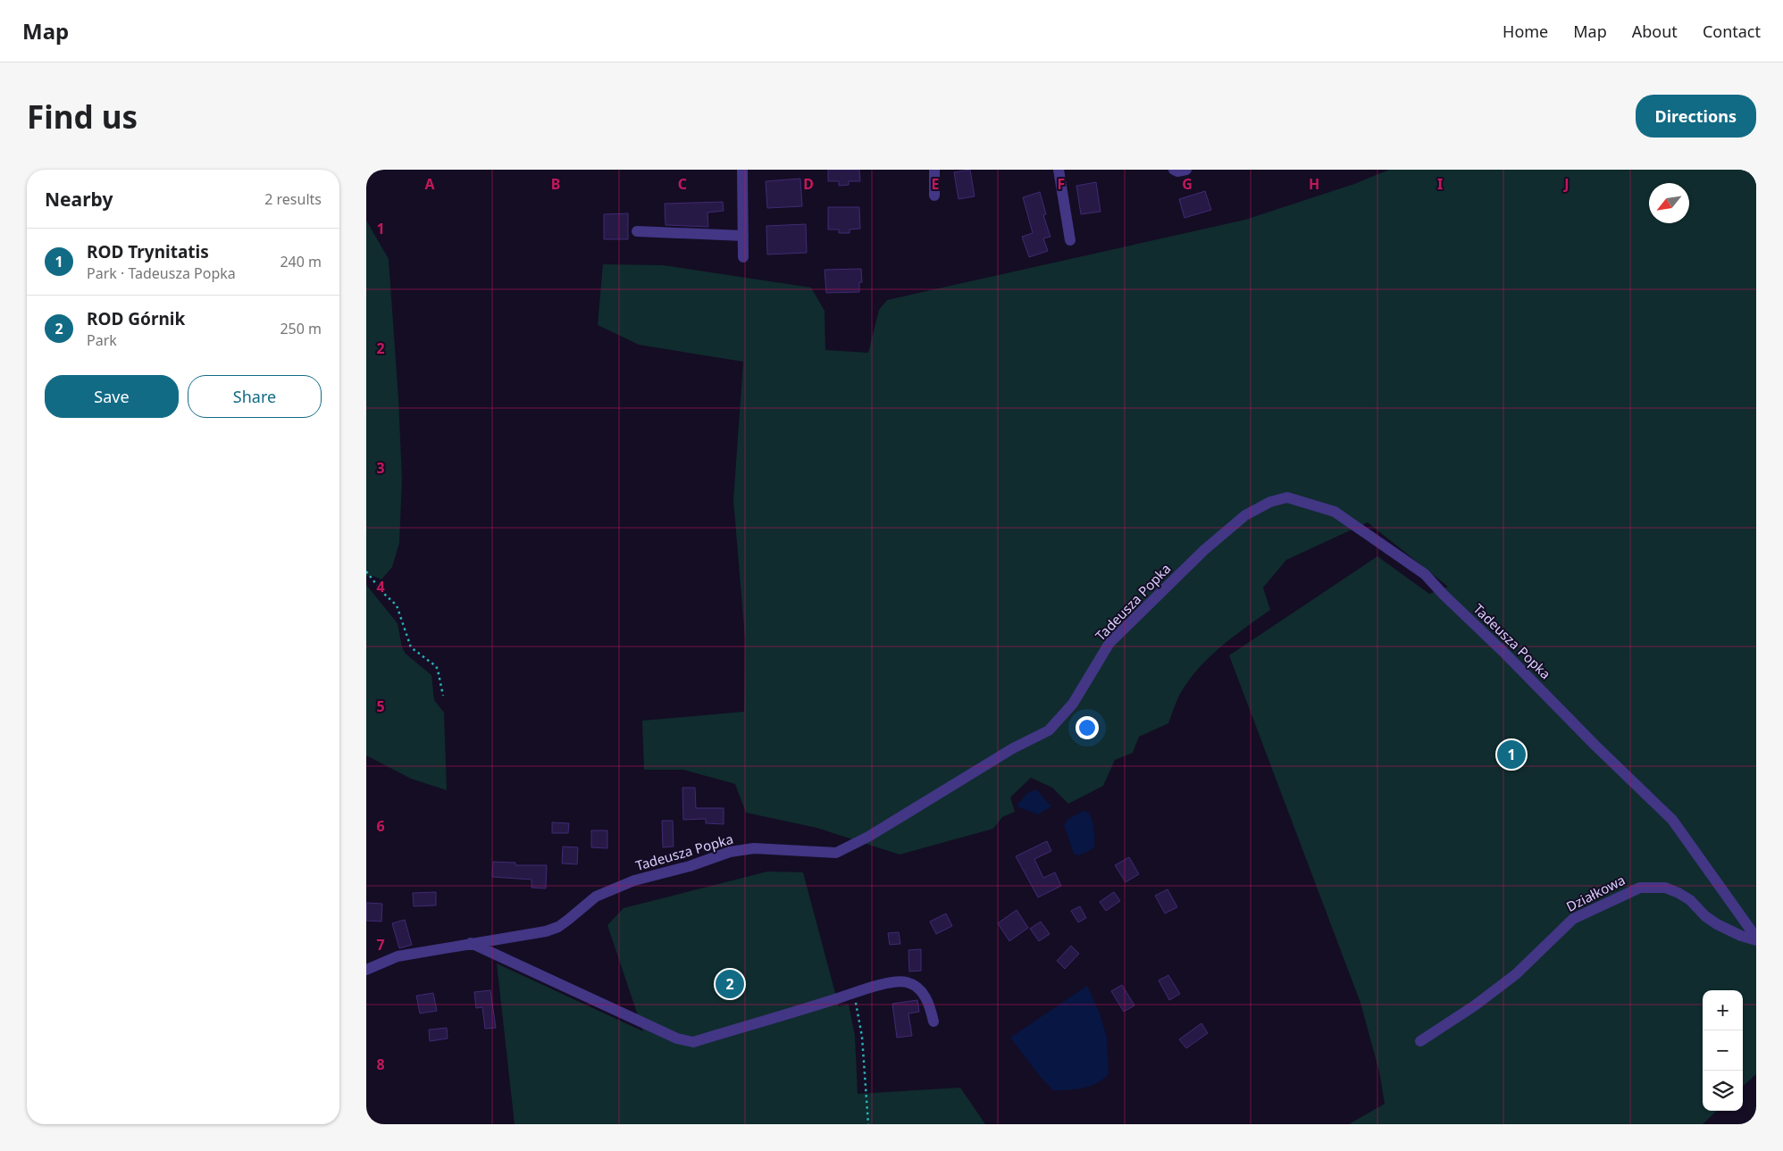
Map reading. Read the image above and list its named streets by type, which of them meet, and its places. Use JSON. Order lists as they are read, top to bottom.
{
  "streets": {
    "street": ["Tadeusza Popka", "Działkowa"]
  },
  "crossings": [
    ["Tadeusza Popka", "Działkowa"]
  ],
  "north": "bottom left",
  "page": {
    "header": "Map",
    "nav": [
      "Home",
      "Map",
      "About",
      "Contact"
    ],
    "buttons": [
      "Directions",
      ["Save", "Share"]
    ],
    "title": "Find us",
    "heading": ["Nearby", "2 results"],
    "list": [
      {
        "mark": "1",
        "name": "ROD Trynitatis",
        "note": "Park · Tadeusza Popka",
        "value": "240 m"
      },
      {
        "mark": "2",
        "name": "ROD Górnik",
        "note": "Park",
        "value": "250 m"
      }
    ],
    "pins": ["1", "2"],
    "map_buttons": ["+", "−"]
  },
  "grid": {
    "columns": [
      "A",
      "B",
      "C",
      "D",
      "E",
      "F",
      "G",
      "H",
      "I",
      "J"
    ],
    "rows": [
      "1",
      "2",
      "3",
      "4",
      "5",
      "6",
      "7",
      "8"
    ]
  }
}
